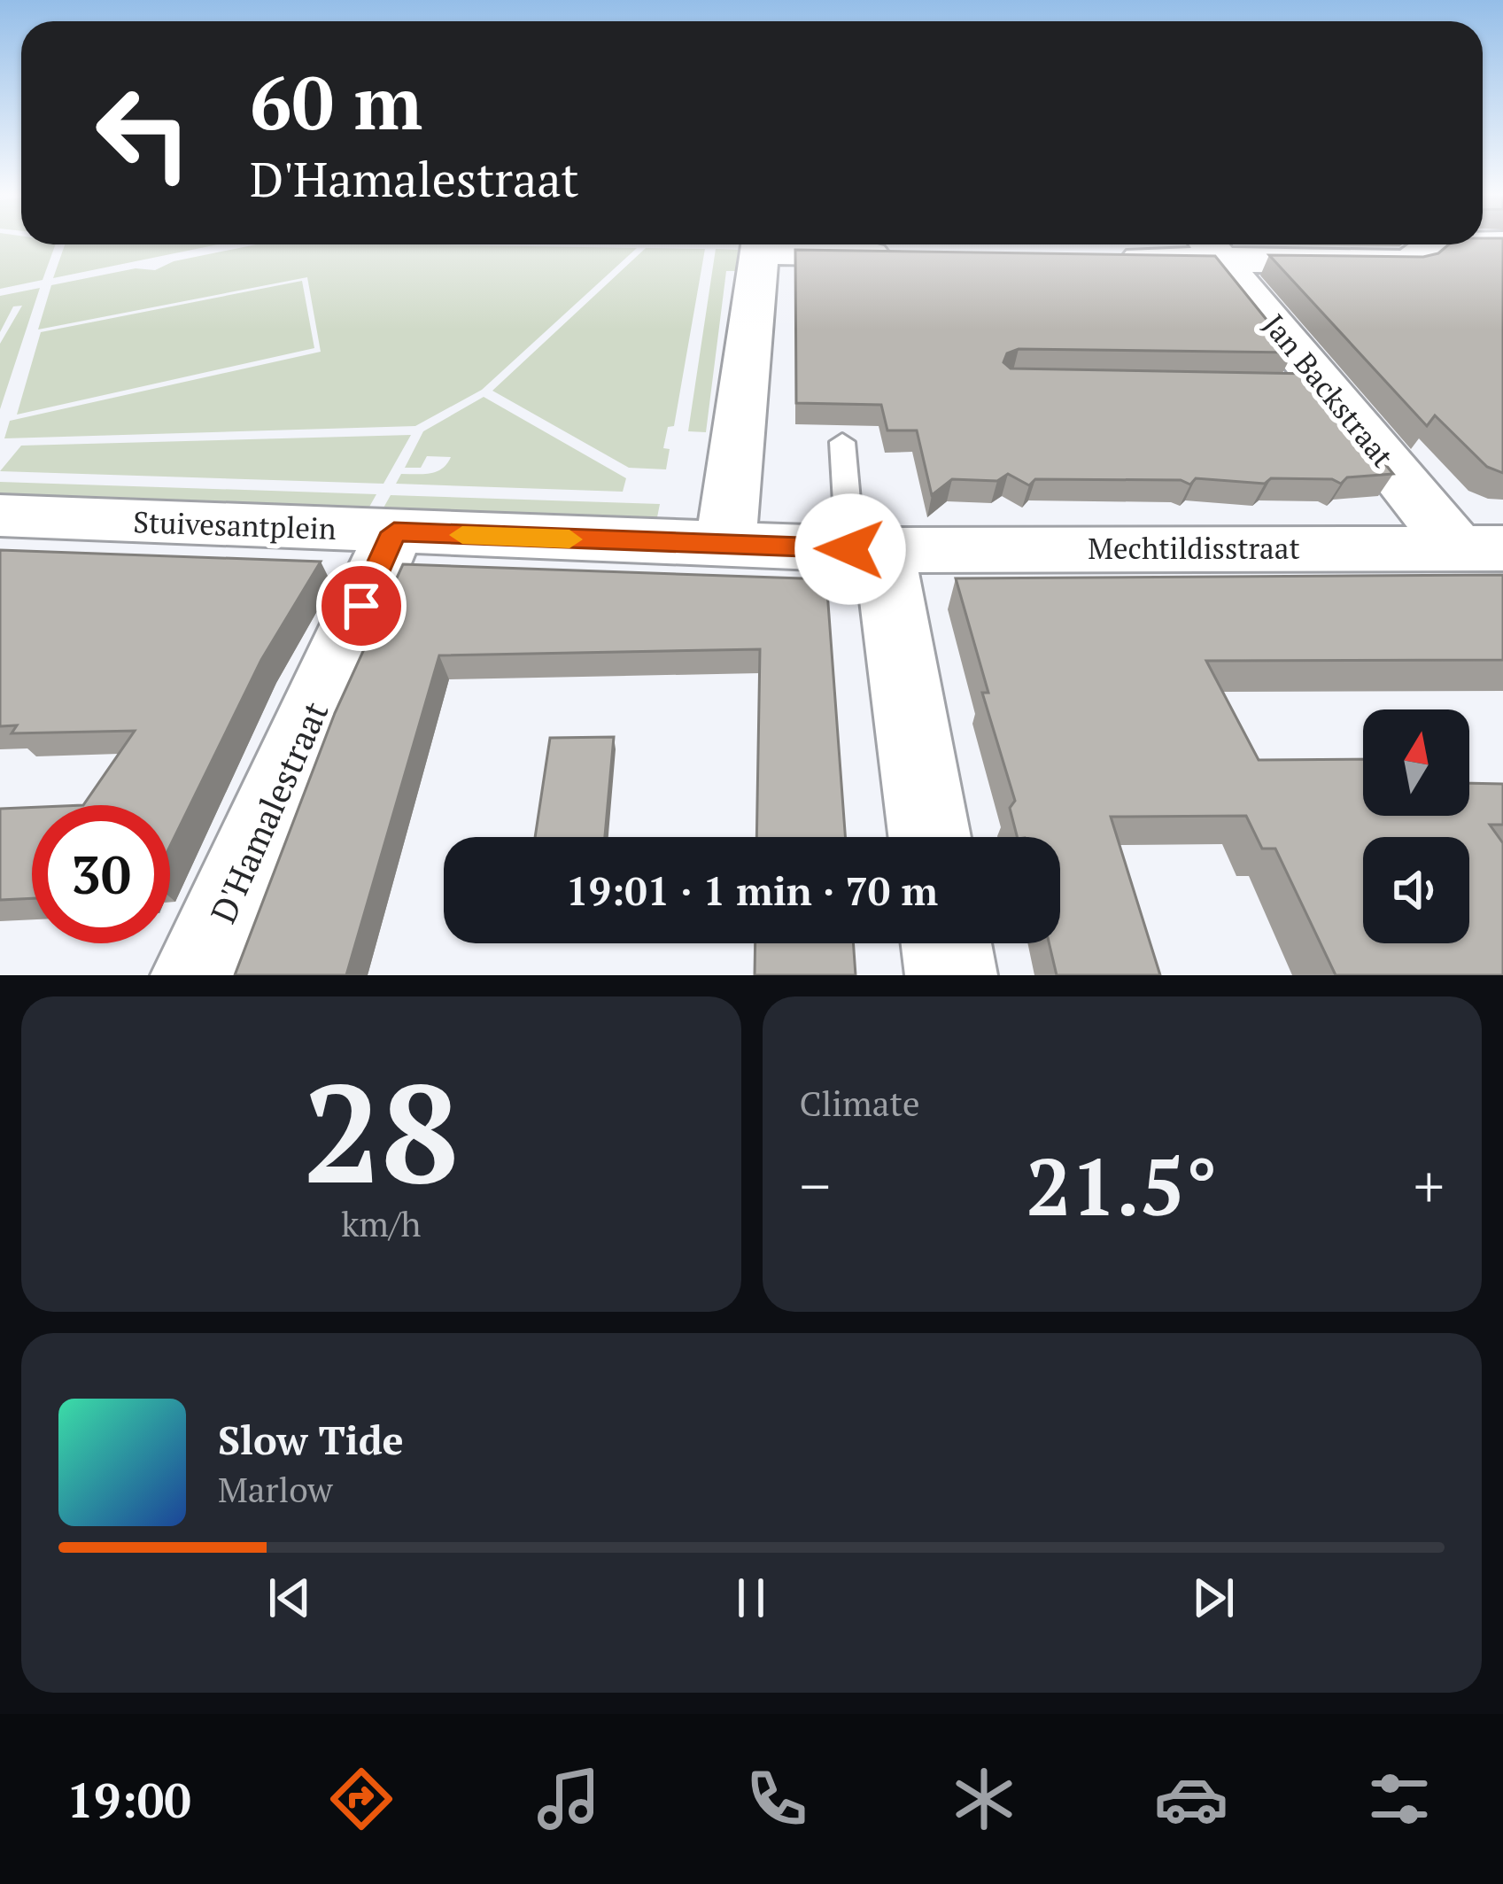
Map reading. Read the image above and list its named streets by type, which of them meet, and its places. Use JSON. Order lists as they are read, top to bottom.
{
  "streets": {
    "street": [
      "Jan Backstraat",
      "Stuivesantplein",
      "Mechtildisstraat",
      "D'Hamalestraat"
    ]
  },
  "crossings": [
    ["Jan Backstraat", "Mechtildisstraat"],
    ["Stuivesantplein", "Mechtildisstraat"],
    ["Stuivesantplein", "D'Hamalestraat"]
  ],
  "north": "top",
  "page": {
    "turn": ["60 m", "D'Hamalestraat"],
    "limit": "30",
    "trip": "19:01 · 1 min · 70 m",
    "tile": [
      ["28", "km/h"],
      "Climate"
    ],
    "heat": ["−", "21.5°", "+"],
    "song": ["Slow Tide", "Marlow"],
    "tabs": "19:00"
  }
}
